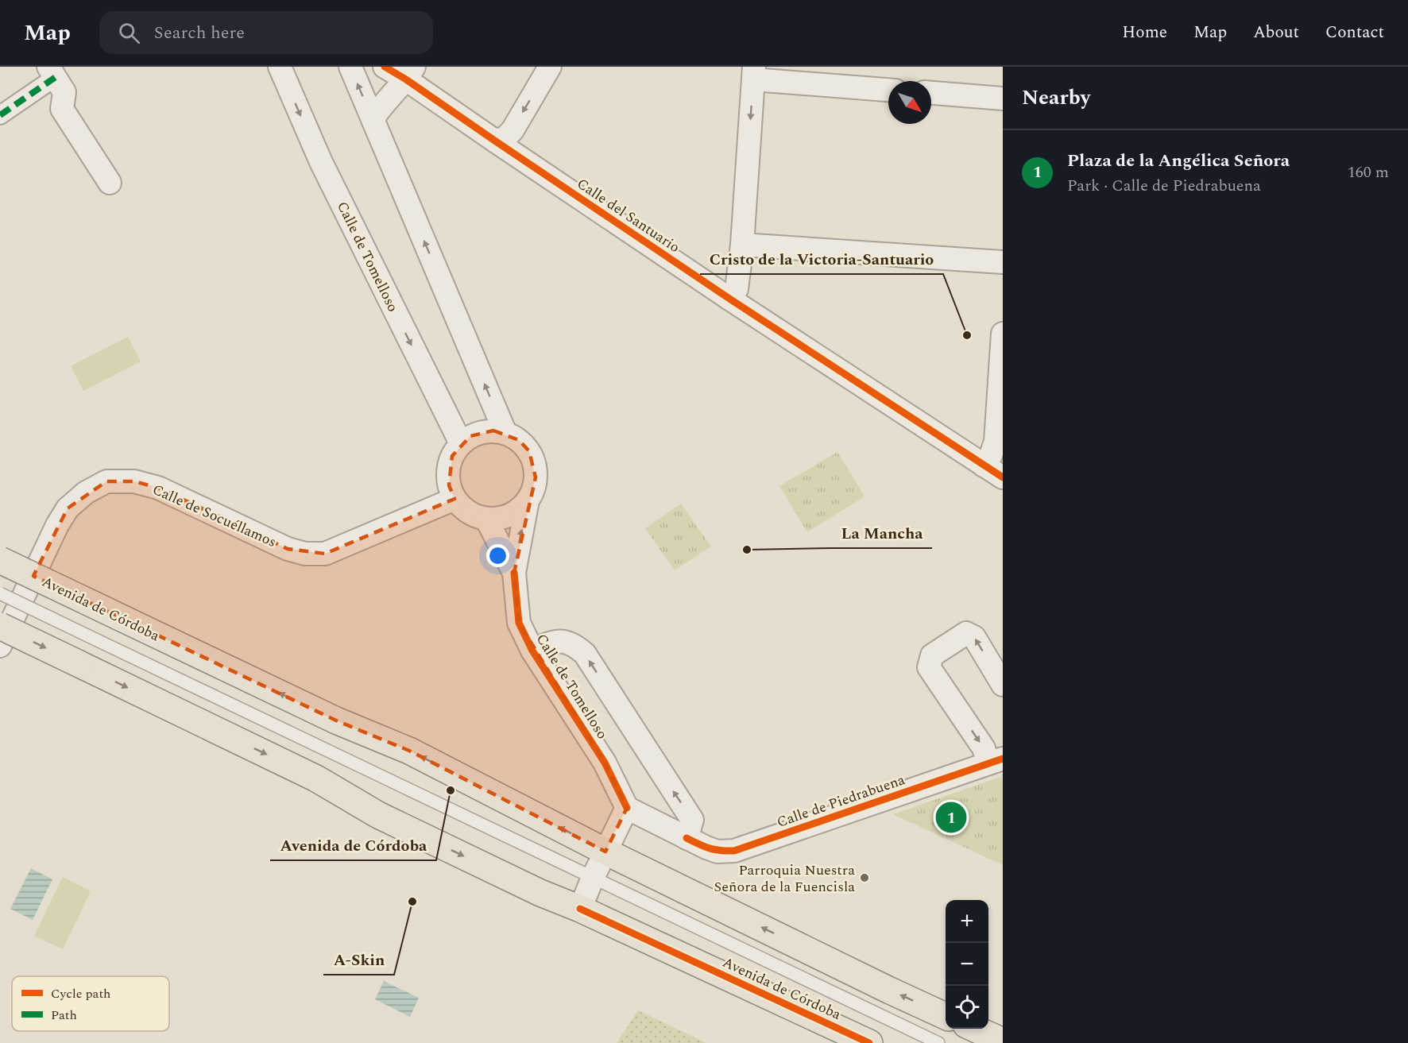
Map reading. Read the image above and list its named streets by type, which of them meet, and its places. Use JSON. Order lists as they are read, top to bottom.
{
  "streets": {
    "main road": ["Avenida de Córdoba"],
    "street": [
      "Calle del Santuario",
      "Calle de Tomelloso",
      "Calle de Socuéllamos",
      "Calle de Piedrabuena"
    ]
  },
  "crossings": [
    ["Calle de Tomelloso", "Calle de Socuéllamos"],
    ["Calle de Tomelloso", "Calle de Piedrabuena"]
  ],
  "places": [
    "Cristo de la Victoria-Santuario",
    "La Mancha",
    "Avenida de Córdoba",
    "Parroquia Nuestra Señora de la Fuencisla",
    "A-Skin"
  ],
  "legend": ["Cycle path", "Path"],
  "north": "bottom right",
  "page": {
    "header": "Map",
    "search": "Search here",
    "nav": [
      "Home",
      "Map",
      "About",
      "Contact"
    ],
    "heading": "Nearby",
    "list": [
      {
        "mark": "1",
        "name": "Plaza de la Angélica Señora",
        "note": "Park · Calle de Piedrabuena",
        "value": "160 m"
      }
    ],
    "pins": "1",
    "map_buttons": ["+", "−"]
  }
}
